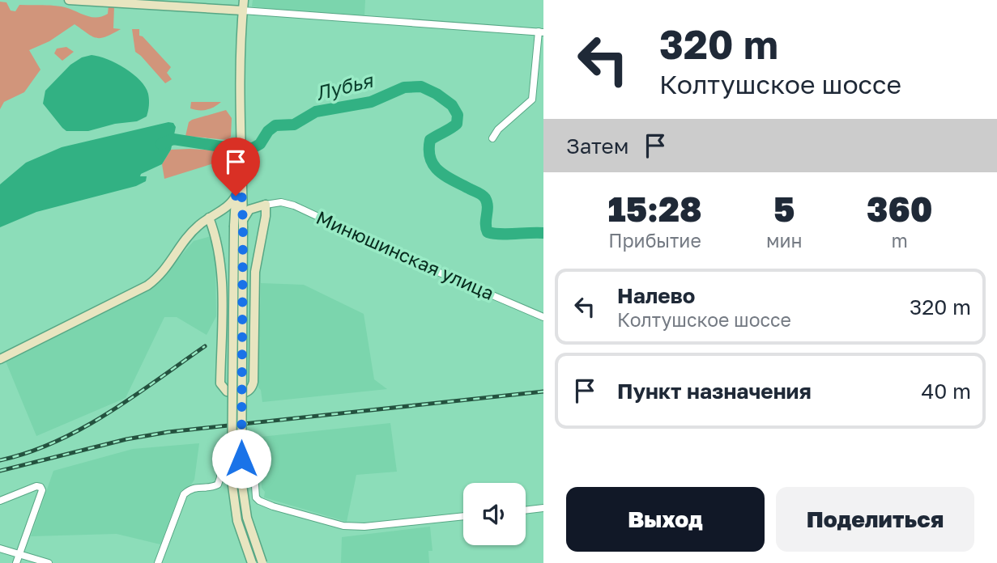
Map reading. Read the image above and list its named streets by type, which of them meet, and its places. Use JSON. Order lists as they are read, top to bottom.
{
  "streets": {
    "street": ["Минюшинская улица"]
  },
  "water": ["Лубья"],
  "page": {
    "turn": ["320 m", "Колтушское шоссе"],
    "then": "Затем",
    "eta": [
      "15:28",
      "Прибытие",
      "5",
      "мин",
      "360",
      "m"
    ],
    "list": [
      {
        "name": "Налево",
        "note": "Колтушское шоссе",
        "value": "320 m"
      },
      {
        "name": "Пункт назначения",
        "value": "40 m"
      }
    ],
    "buttons": ["Выход", "Поделиться"]
  }
}
